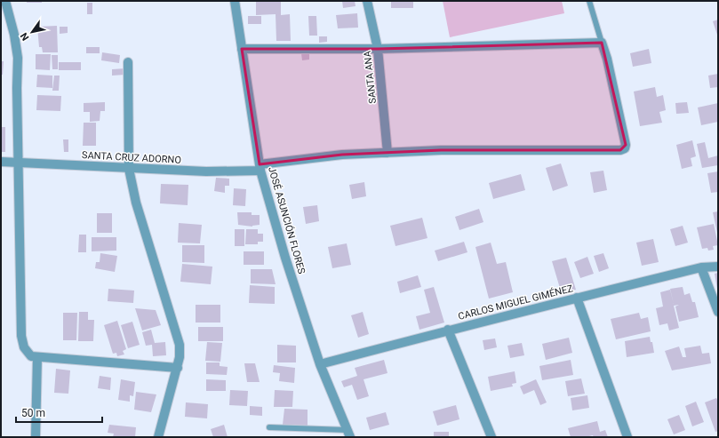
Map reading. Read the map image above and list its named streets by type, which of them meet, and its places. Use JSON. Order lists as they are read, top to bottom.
{
  "streets": {
    "street": [
      "SANTA ANA",
      "SANTA CRUZ ADORNO",
      "JOSÉ ASUNCIÓN FLORES",
      "CARLOS MIGUEL GIMÉNEZ"
    ]
  },
  "crossings": [
    ["SANTA ANA", "SANTA CRUZ ADORNO"],
    ["SANTA CRUZ ADORNO", "JOSÉ ASUNCIÓN FLORES"],
    ["JOSÉ ASUNCIÓN FLORES", "CARLOS MIGUEL GIMÉNEZ"]
  ],
  "scale_bar": "50 m",
  "north": "bottom left"
}
